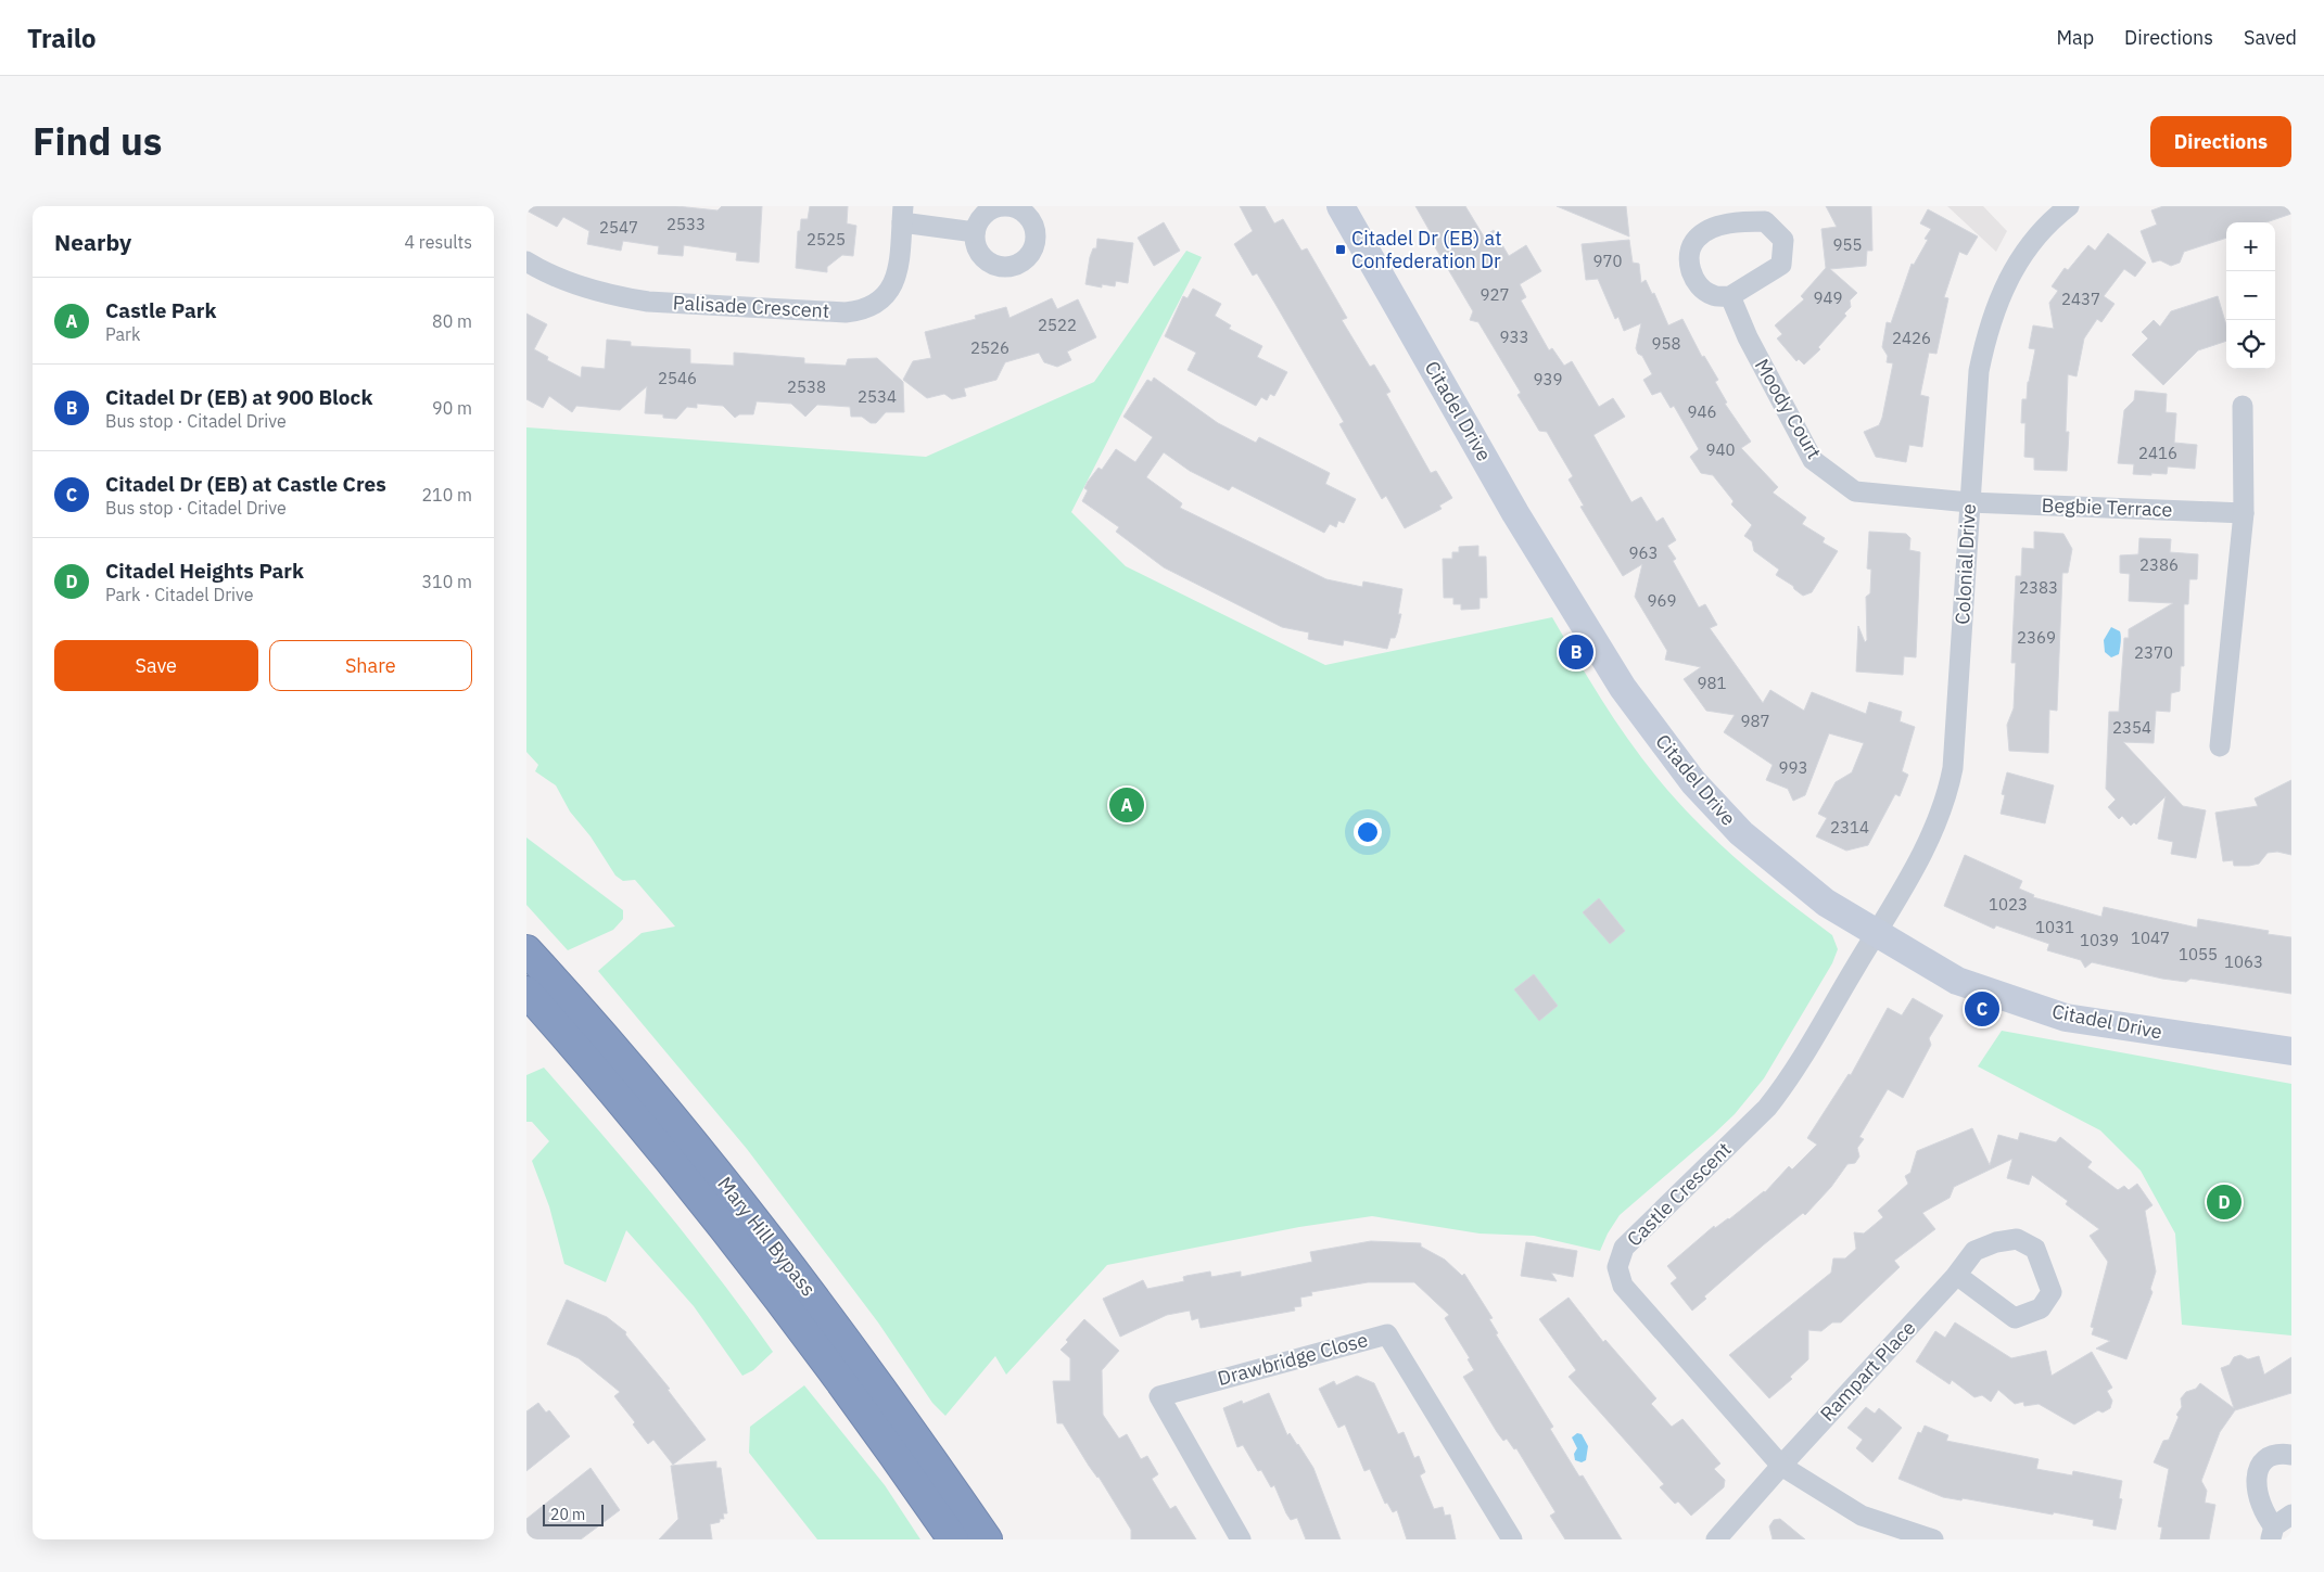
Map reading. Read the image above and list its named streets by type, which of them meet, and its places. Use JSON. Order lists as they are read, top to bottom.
{
  "streets": {
    "highway": ["Mary Hill Bypass"],
    "street": [
      "Palisade Crescent",
      "Moody Court",
      "Citadel Drive",
      "Begbie Terrace",
      "Colonial Drive",
      "Castle Crescent",
      "Drawbridge Close",
      "Rampart Place"
    ]
  },
  "crossings": [
    ["Moody Court", "Begbie Terrace"],
    ["Moody Court", "Colonial Drive"],
    ["Citadel Drive", "Colonial Drive"],
    ["Citadel Drive", "Castle Crescent"],
    ["Begbie Terrace", "Colonial Drive"],
    ["Colonial Drive", "Castle Crescent"],
    ["Castle Crescent", "Rampart Place"]
  ],
  "places": {
    "transit": ["Citadel Dr (EB) at Confederation Dr"]
  },
  "house_numbers": [
    "2533",
    "2547",
    "2525",
    "955",
    "970",
    "927",
    "949",
    "2437",
    "2522",
    "933",
    "2426",
    "958",
    "2526",
    "2546",
    "939",
    "2538",
    "2534",
    "946",
    "940",
    "2416",
    "963",
    "2386",
    "2383",
    "969",
    "2369",
    "2370",
    "981",
    "987",
    "2354",
    "993",
    "2314",
    "1023",
    "1031",
    "1047",
    "1039",
    "1055",
    "1063"
  ],
  "scale_bar": "20 m",
  "page": {
    "header": "Trailo",
    "nav": ["Map", "Directions", "Saved"],
    "title": "Find us",
    "buttons": [
      "Directions",
      ["Save", "Share"]
    ],
    "heading": ["Nearby", "4 results"],
    "map_buttons": ["+", "−"],
    "list": [
      {
        "mark": "A",
        "name": "Castle Park",
        "note": "Park",
        "value": "80 m"
      },
      {
        "mark": "B",
        "name": "Citadel Dr (EB) at 900 Block",
        "note": "Bus stop · Citadel Drive",
        "value": "90 m"
      },
      {
        "mark": "C",
        "name": "Citadel Dr (EB) at Castle Cres",
        "note": "Bus stop · Citadel Drive",
        "value": "210 m"
      },
      {
        "mark": "D",
        "name": "Citadel Heights Park",
        "note": "Park · Citadel Drive",
        "value": "310 m"
      }
    ],
    "pins": [
      "B",
      "A",
      "C",
      "D"
    ],
    "scale": "20 m"
  }
}
